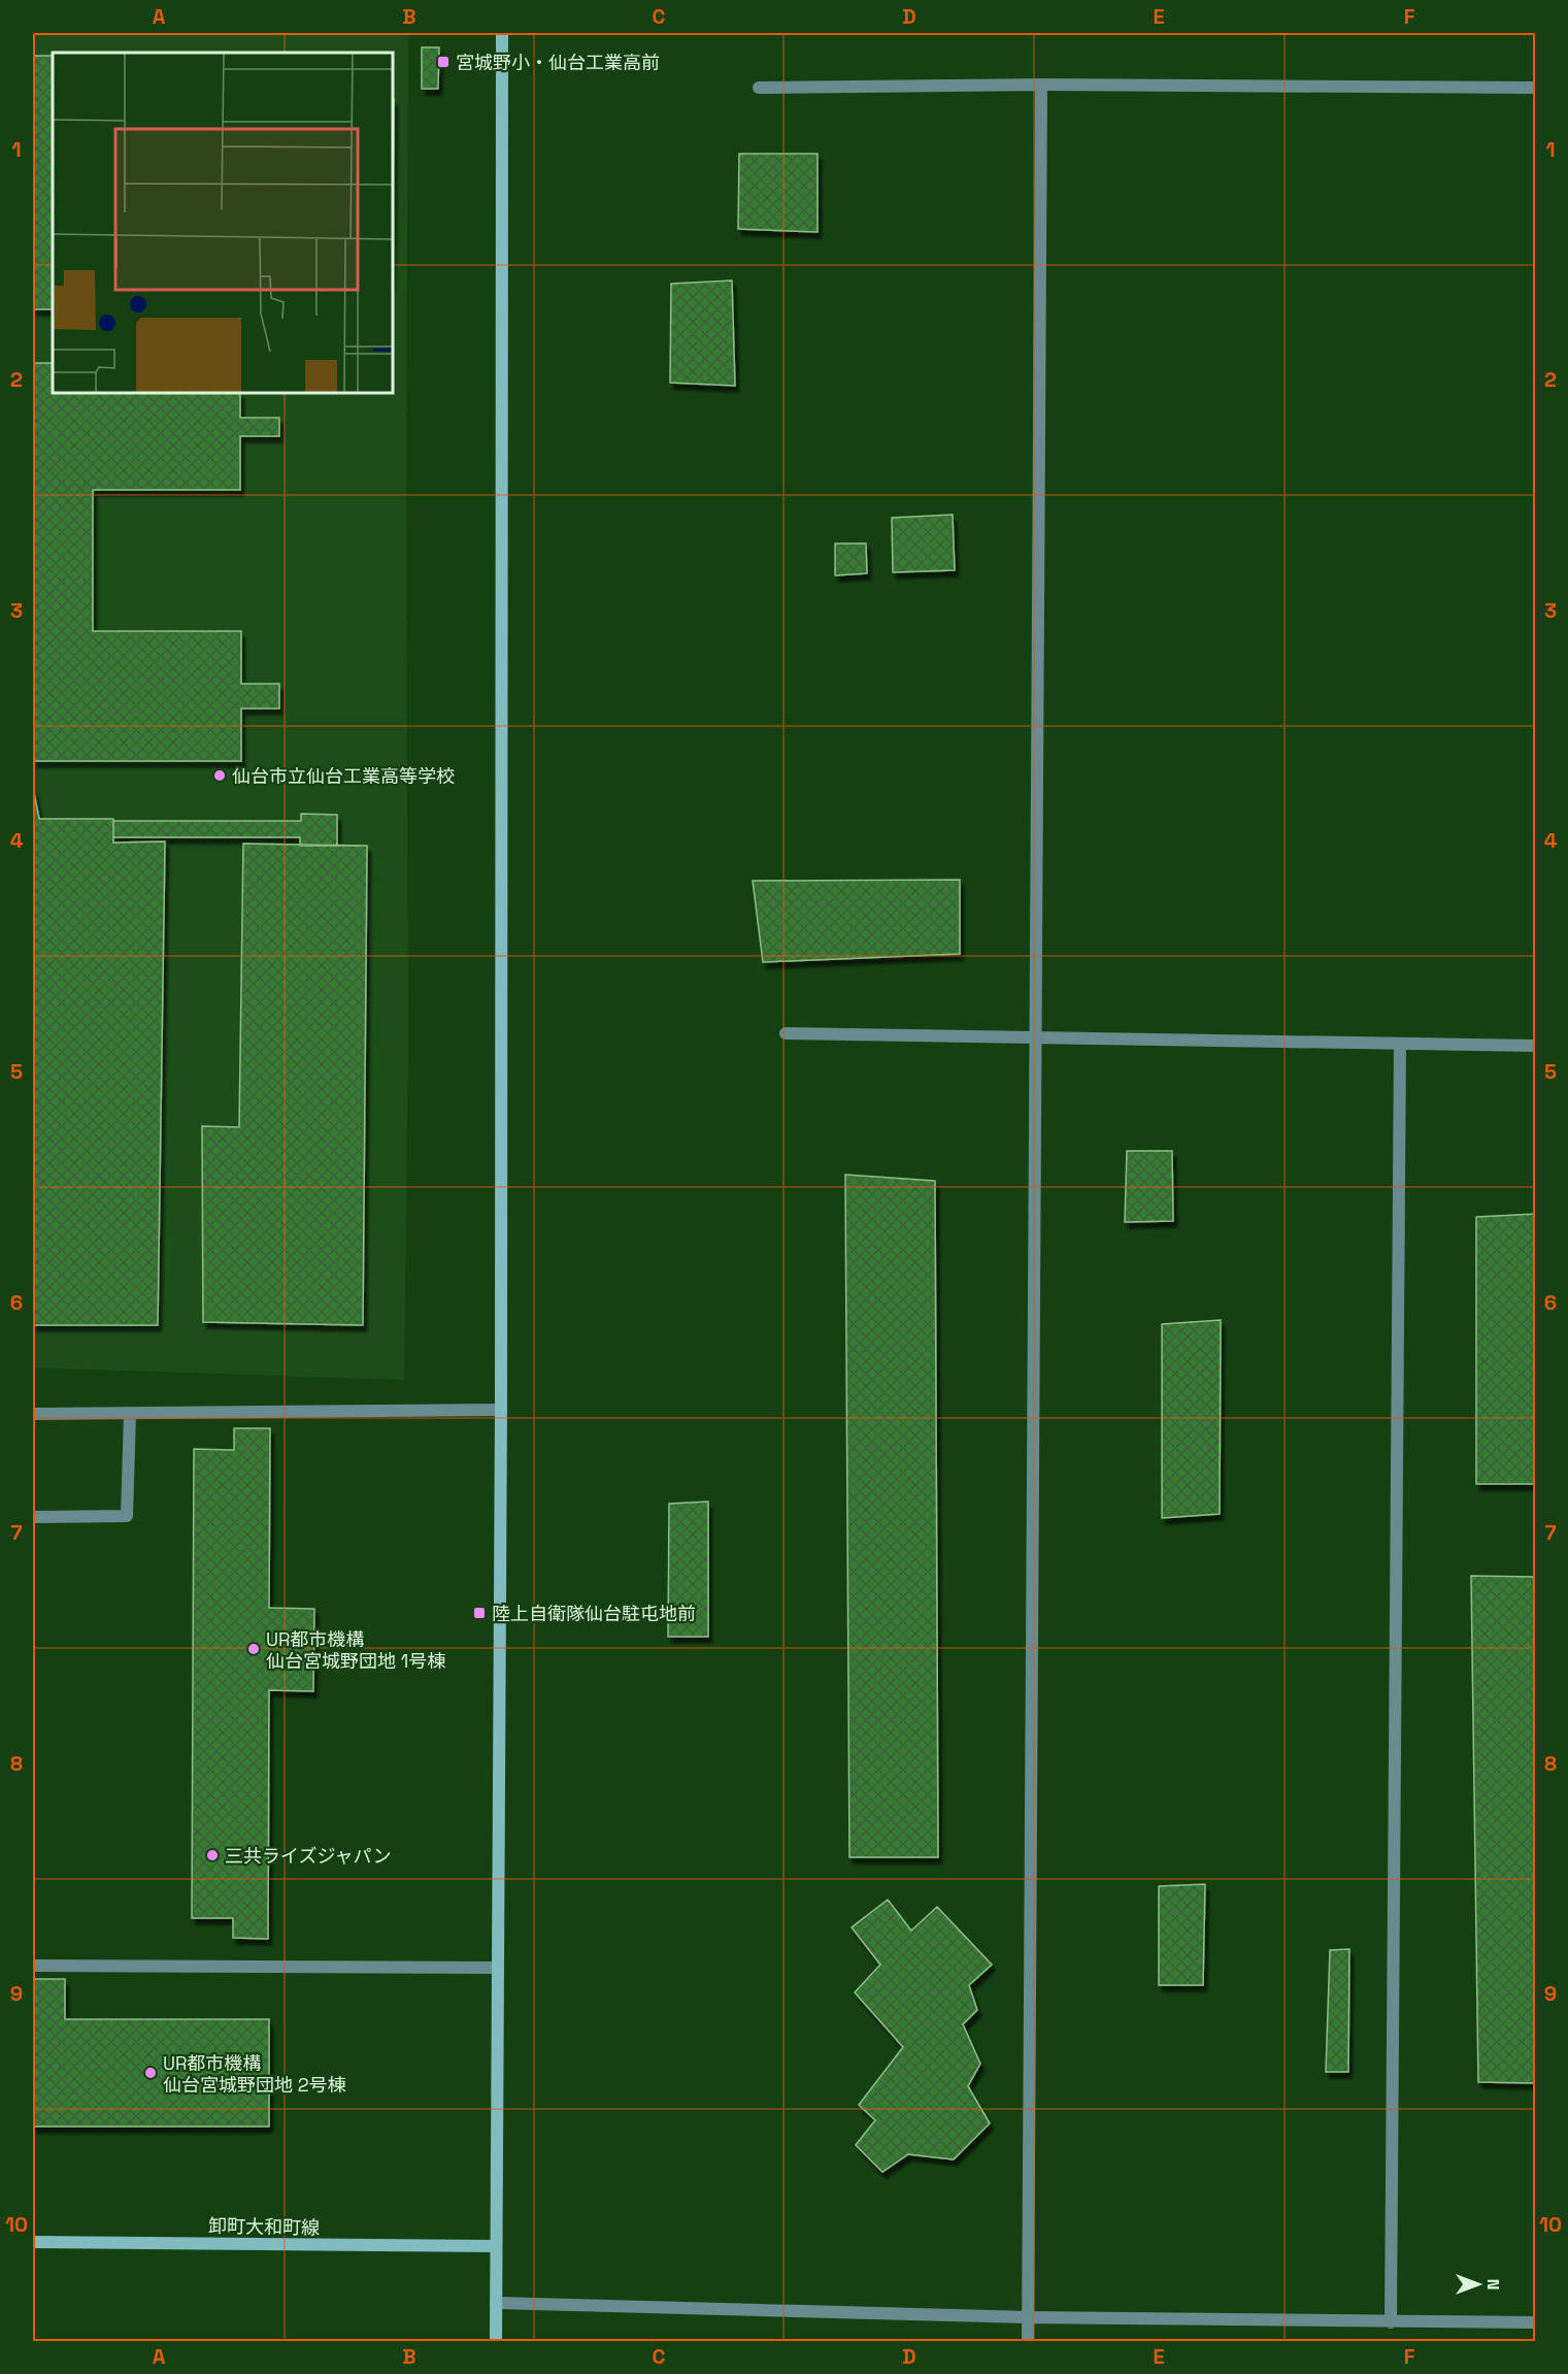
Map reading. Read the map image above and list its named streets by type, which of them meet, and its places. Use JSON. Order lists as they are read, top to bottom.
{
  "streets": {
    "street": ["卸町大和町線"]
  },
  "places": {
    "transit": ["宮城野小・仙台工業高前", "陸上自衛隊仙台駐屯地前"],
    "other": [
      "仙台市立仙台工業高等学校",
      "UR都市機構 仙台宮城野団地 1号棟",
      "三共ライズジャパン",
      "UR都市機構 仙台宮城野団地 2号棟"
    ]
  },
  "north": "right",
  "grid": {
    "columns": [
      "A",
      "B",
      "C",
      "D",
      "E",
      "F"
    ],
    "rows": [
      "1",
      "2",
      "3",
      "4",
      "5",
      "6",
      "7",
      "8",
      "9",
      "10"
    ]
  }
}
